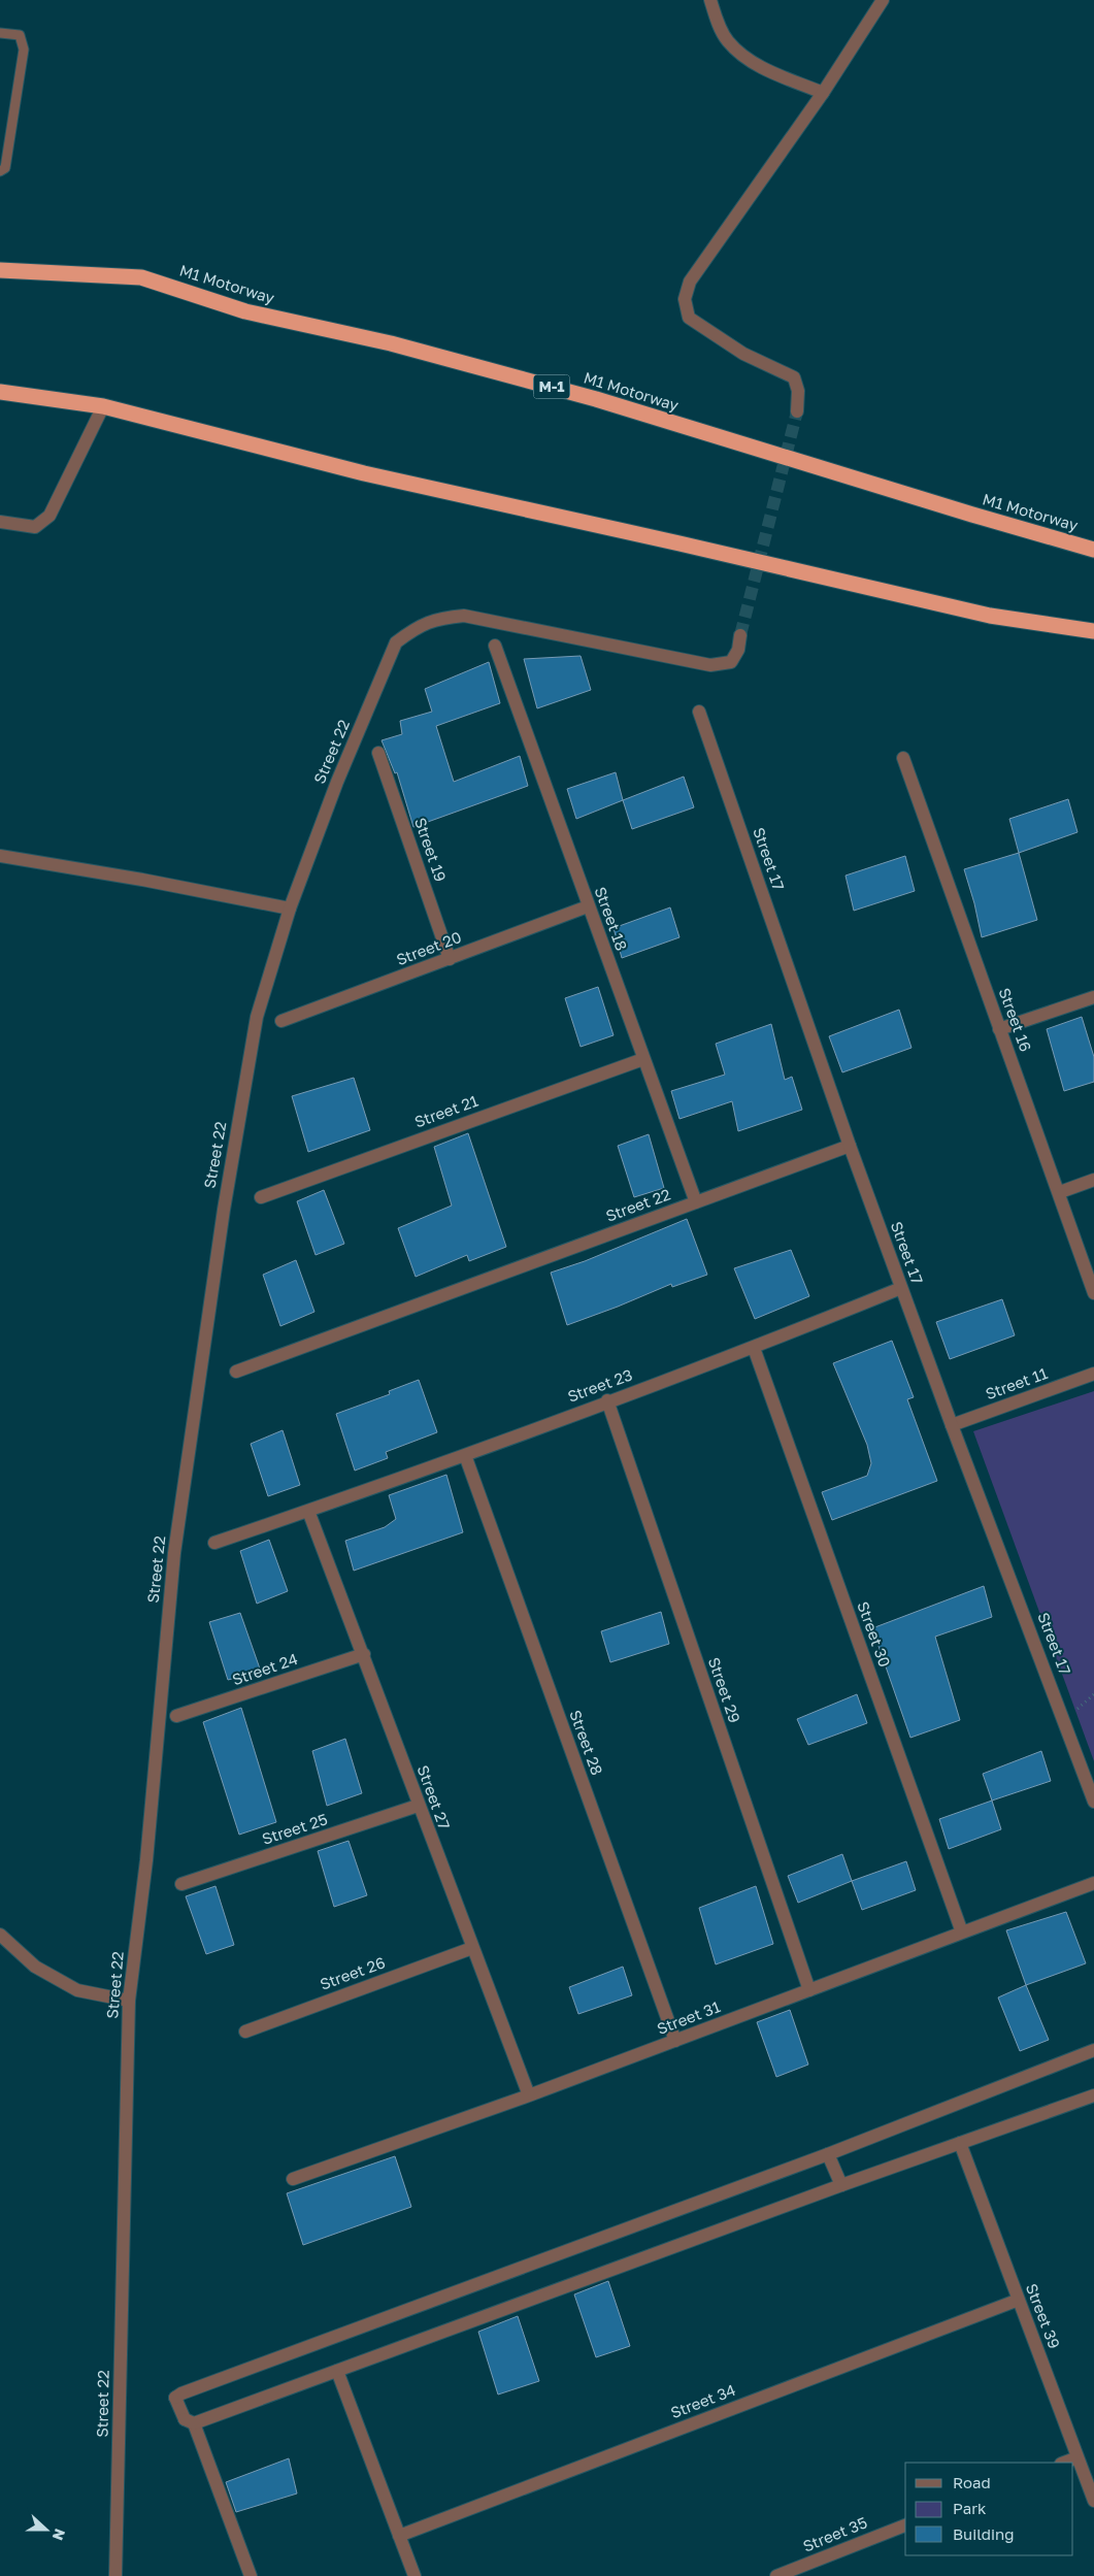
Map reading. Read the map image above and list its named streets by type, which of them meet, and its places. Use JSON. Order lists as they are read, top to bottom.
{
  "streets": {
    "highway": ["M1 Motorway", "M-1"],
    "street": [
      "Street 22",
      "Street 19",
      "Street 17",
      "Street 18",
      "Street 20",
      "Street 16",
      "Street 21",
      "Street 11",
      "Street 23",
      "Street 30",
      "Street 24",
      "Street 29",
      "Street 28",
      "Street 27",
      "Street 25",
      "Street 26",
      "Street 31",
      "Street 39",
      "Street 34",
      "Street 35"
    ]
  },
  "crossings": [
    ["Street 22", "Street 17"],
    ["Street 22", "Street 18"],
    ["Street 19", "Street 20"],
    ["Street 17", "Street 11"],
    ["Street 17", "Street 23"],
    ["Street 18", "Street 20"],
    ["Street 18", "Street 21"],
    ["Street 23", "Street 30"],
    ["Street 23", "Street 29"],
    ["Street 23", "Street 28"],
    ["Street 23", "Street 27"],
    ["Street 30", "Street 31"],
    ["Street 24", "Street 27"],
    ["Street 29", "Street 31"],
    ["Street 28", "Street 31"],
    ["Street 27", "Street 25"],
    ["Street 27", "Street 26"],
    ["Street 27", "Street 31"],
    ["Street 39", "Street 34"]
  ],
  "legend": ["Road", "Park", "Building"],
  "north": "right"
}
